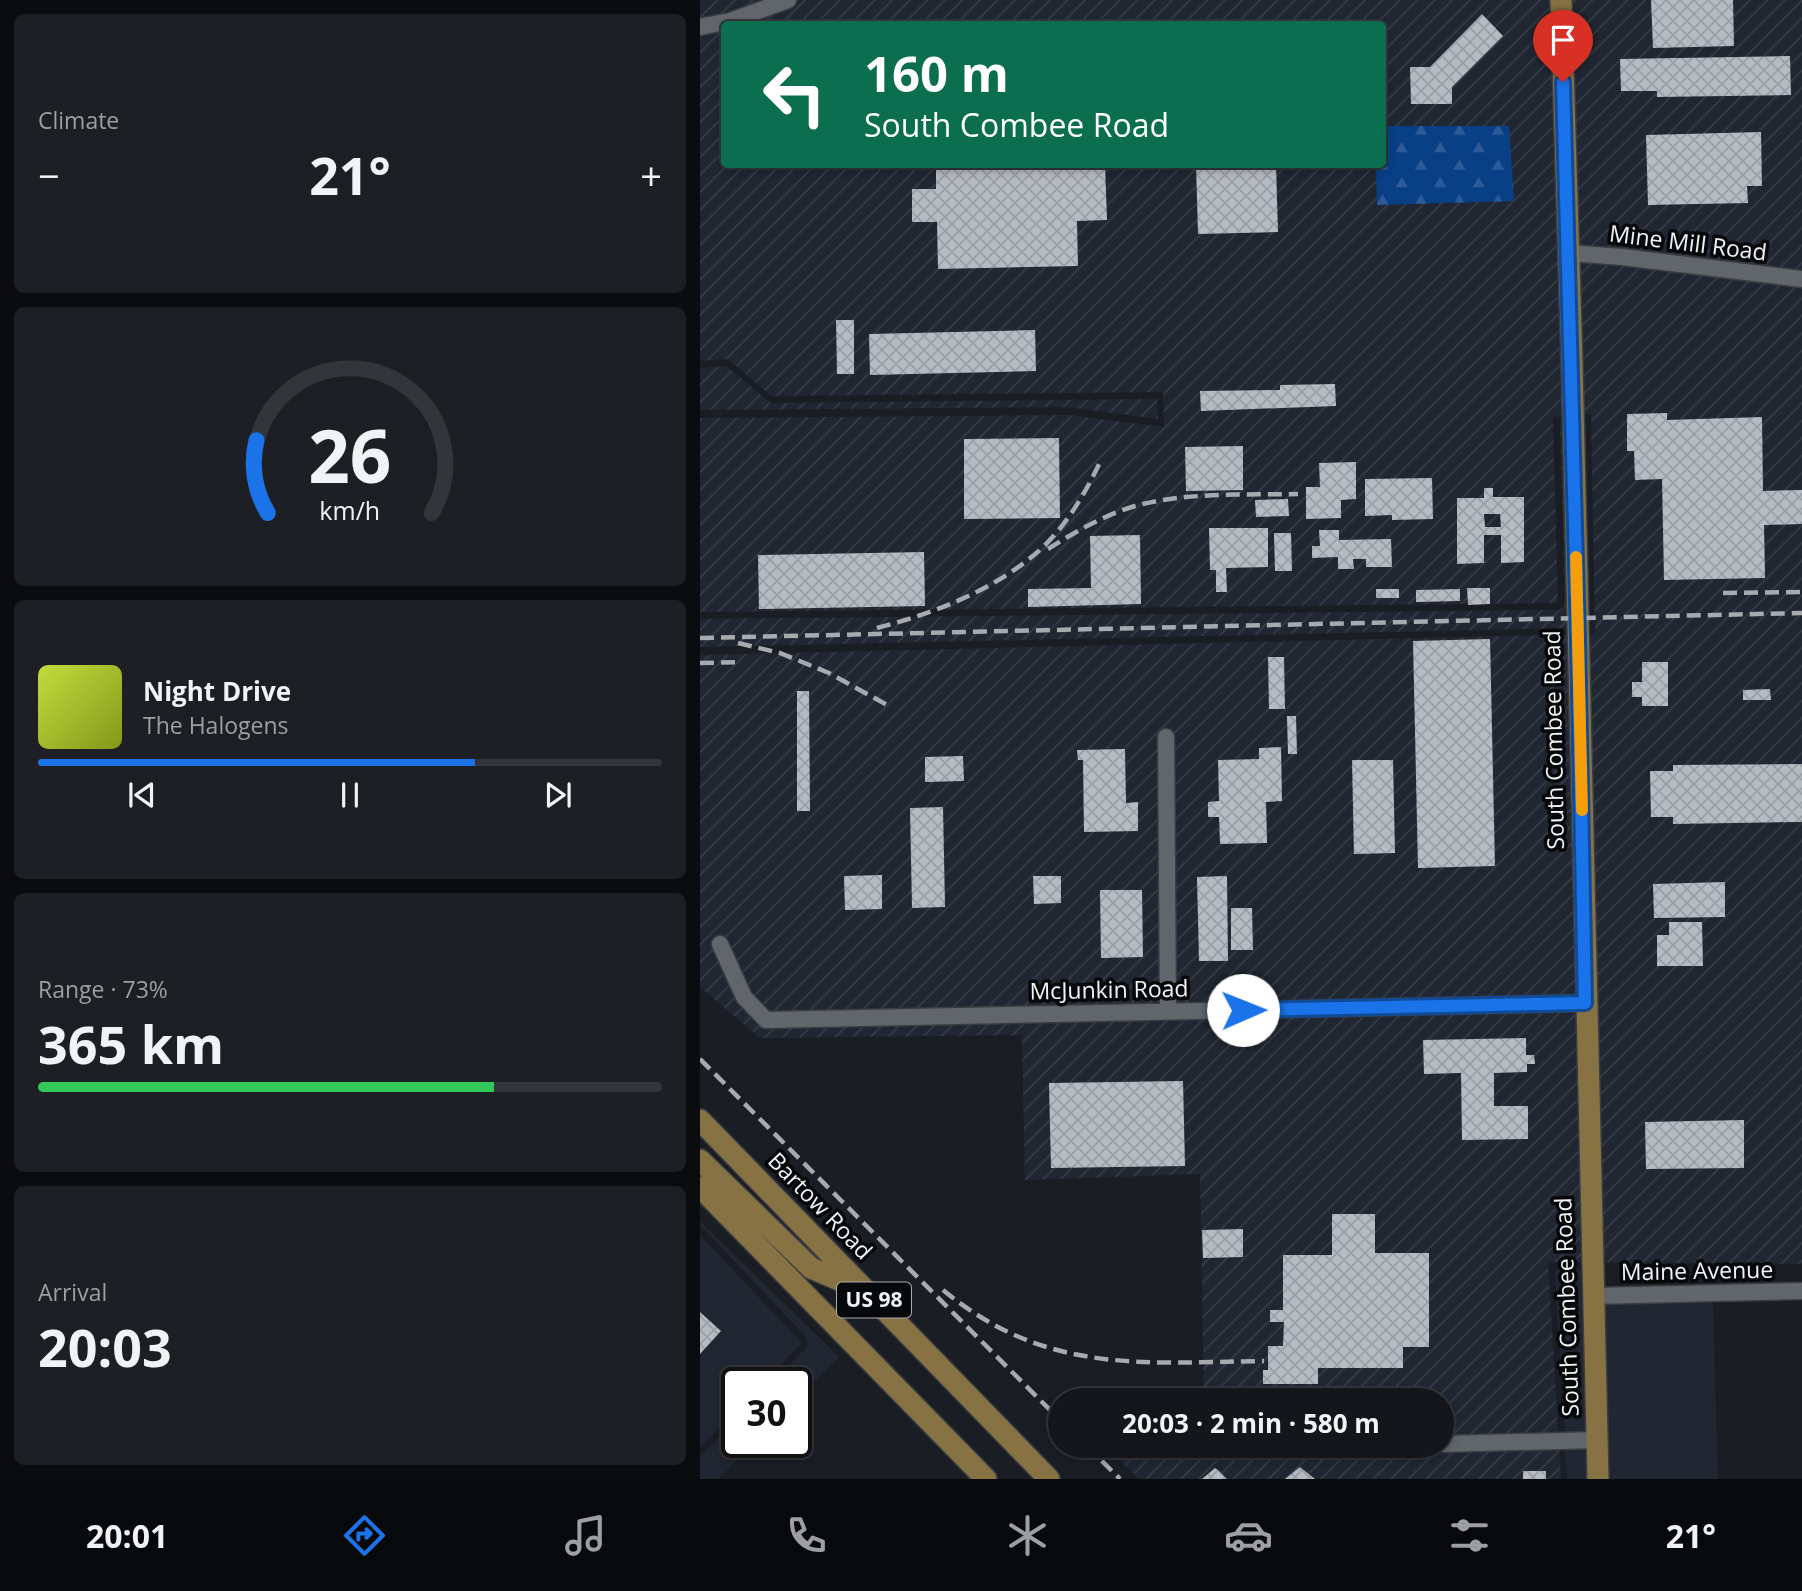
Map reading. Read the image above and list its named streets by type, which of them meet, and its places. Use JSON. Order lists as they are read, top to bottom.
{
  "streets": {
    "main road": ["South Combee Road", "Bartow Road", "US 98"],
    "street": ["Mine Mill Road", "McJunkin Road", "Maine Avenue"]
  },
  "crossings": [
    ["Mine Mill Road", "South Combee Road"],
    ["South Combee Road", "McJunkin Road"],
    ["South Combee Road", "Maine Avenue"]
  ],
  "page": {
    "tile": [
      "Climate",
      ["Range · 73%", "365 km"],
      ["Arrival", "20:03"]
    ],
    "turn": ["160 m", "South Combee Road"],
    "heat": ["−", "21°", "+"],
    "song": ["Night Drive", "The Halogens"],
    "limit": "30",
    "trip": "20:03 · 2 min · 580 m",
    "tabs": ["20:01", "21°"],
    "gauge": ["26", "km/h"]
  }
}
